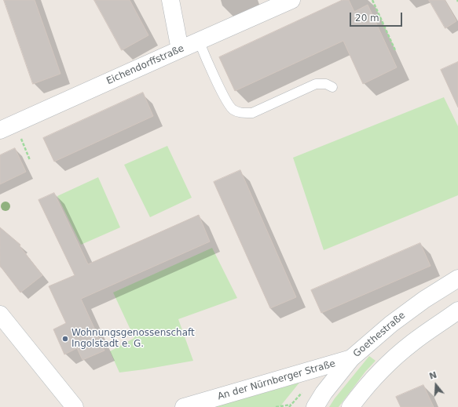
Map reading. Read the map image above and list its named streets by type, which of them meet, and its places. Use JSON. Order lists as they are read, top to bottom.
{
  "streets": {
    "street": ["Eichendorffstraße", "Goethestraße", "An der Nürnberger Straße"]
  },
  "crossings": [
    ["Goethestraße", "An der Nürnberger Straße"]
  ],
  "places": ["Wohnungsgenossenschaft Ingolstadt e. G."],
  "scale_bar": "20 m",
  "north": "top"
}
